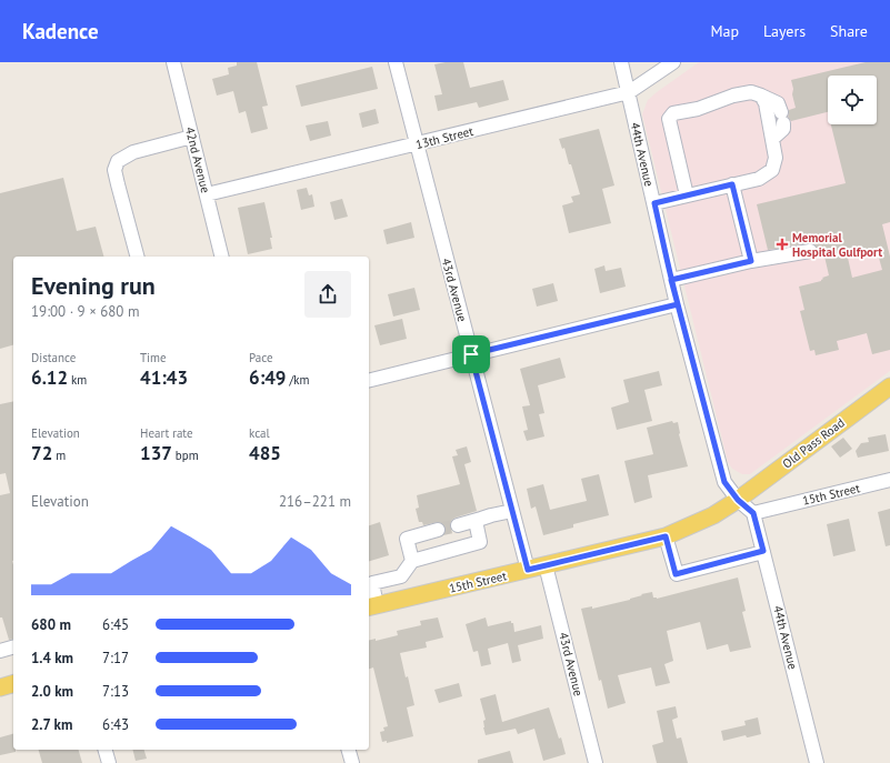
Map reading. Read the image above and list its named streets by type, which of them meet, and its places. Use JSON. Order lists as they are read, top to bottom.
{
  "streets": {
    "main road": ["Old Pass Road", "15th Street"],
    "street": [
      "13th Street",
      "44th Avenue",
      "42nd Avenue",
      "43rd Avenue"
    ]
  },
  "crossings": [
    ["13th Street", "44th Avenue"],
    ["13th Street", "42nd Avenue"],
    ["13th Street", "43rd Avenue"],
    ["44th Avenue", "Old Pass Road"],
    ["44th Avenue", "15th Street"],
    ["43rd Avenue", "15th Street"],
    ["Old Pass Road", "15th Street"]
  ],
  "places": {
    "health": ["Memorial Hospital Gulfport"]
  },
  "page": {
    "header": "Kadence",
    "nav": ["Map", "Layers", "Share"],
    "heading": ["Evening run", "19:00 · 9 × 680 m"],
    "stats": [
      ["Distance", "6.12 km"],
      ["Time", "41:43"],
      ["Pace", "6:49 /km"],
      ["Elevation", "72 m"],
      ["Heart rate", "137 bpm"],
      ["kcal", "485"]
    ],
    "chart": ["Elevation", "216–221 m"],
    "list": [
      {
        "name": "680 m",
        "note": "6:45"
      },
      {
        "name": "1.4 km",
        "note": "7:17"
      },
      {
        "name": "2.0 km",
        "note": "7:13"
      },
      {
        "name": "2.7 km",
        "note": "6:43"
      }
    ]
  }
}
